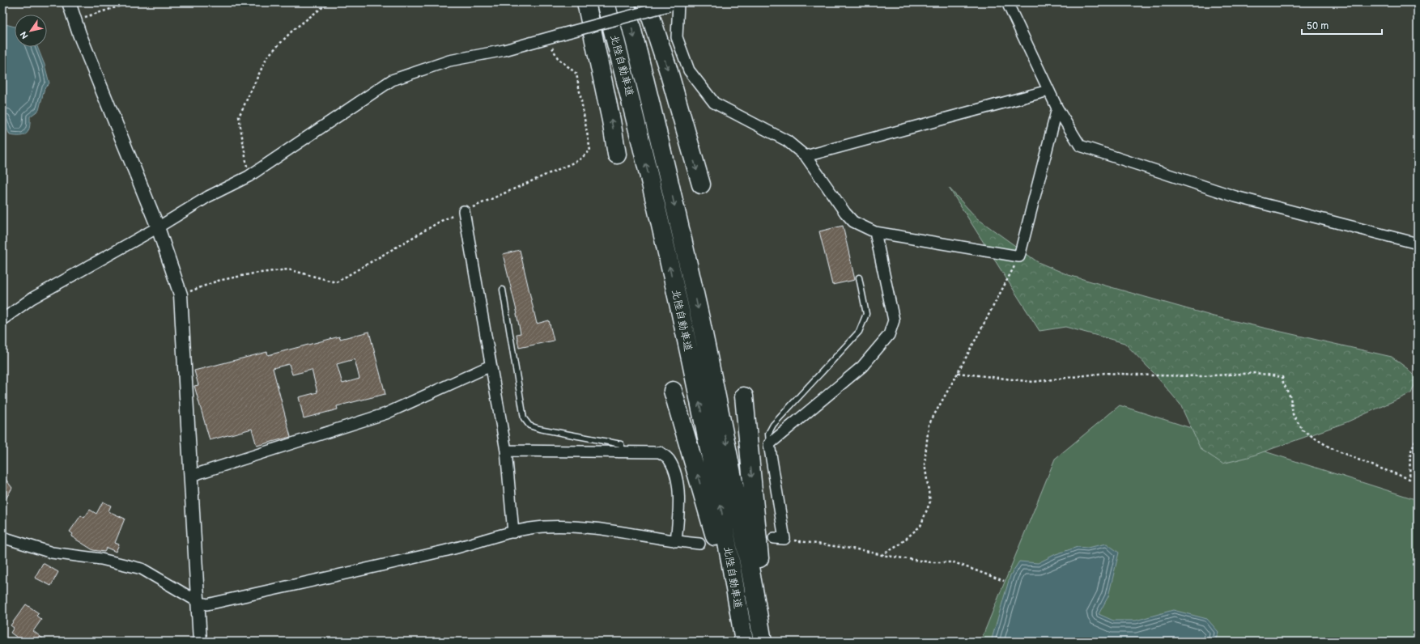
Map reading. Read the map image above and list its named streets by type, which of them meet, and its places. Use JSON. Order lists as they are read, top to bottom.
{
  "streets": {
    "highway": ["北陸自動車道"]
  },
  "scale_bar": "50 m",
  "north": "bottom left"
}
